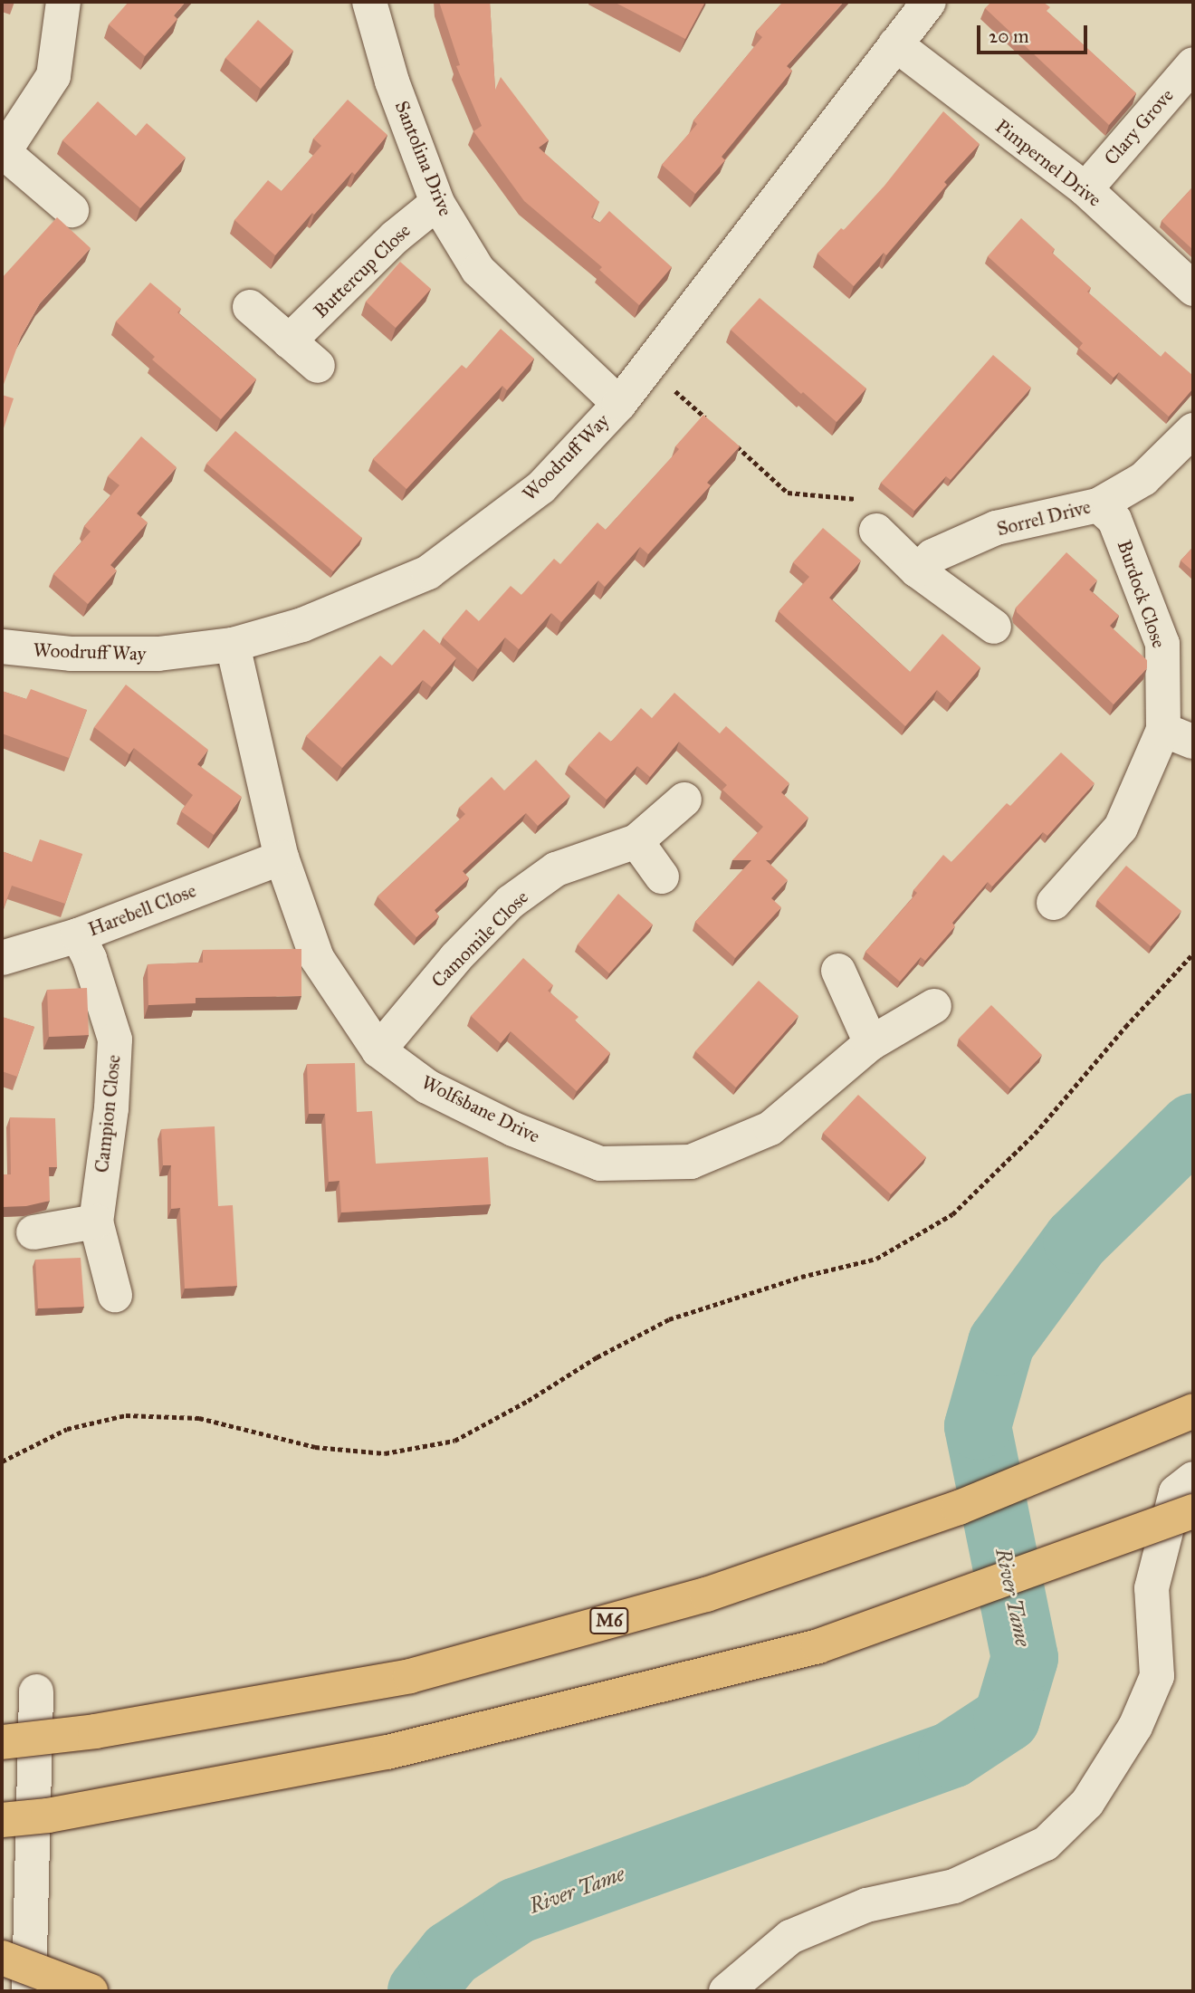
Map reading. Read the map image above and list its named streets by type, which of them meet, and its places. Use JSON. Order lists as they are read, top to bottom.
{
  "streets": {
    "highway": ["M6"],
    "street": [
      "Clary Grove",
      "Santolina Drive",
      "Pimpernel Drive",
      "Buttercup Close",
      "Woodruff Way",
      "Sorrel Drive",
      "Burdock Close",
      "Harebell Close",
      "Camomile Close",
      "Wolfsbane Drive",
      "Campion Close"
    ]
  },
  "crossings": [
    ["Clary Grove", "Pimpernel Drive"],
    ["Santolina Drive", "Buttercup Close"],
    ["Santolina Drive", "Woodruff Way"],
    ["Pimpernel Drive", "Woodruff Way"],
    ["Woodruff Way", "Wolfsbane Drive"],
    ["Sorrel Drive", "Burdock Close"],
    ["Harebell Close", "Wolfsbane Drive"],
    ["Harebell Close", "Campion Close"],
    ["Camomile Close", "Wolfsbane Drive"]
  ],
  "water": ["River Tame"],
  "scale_bar": "20 m"
}
